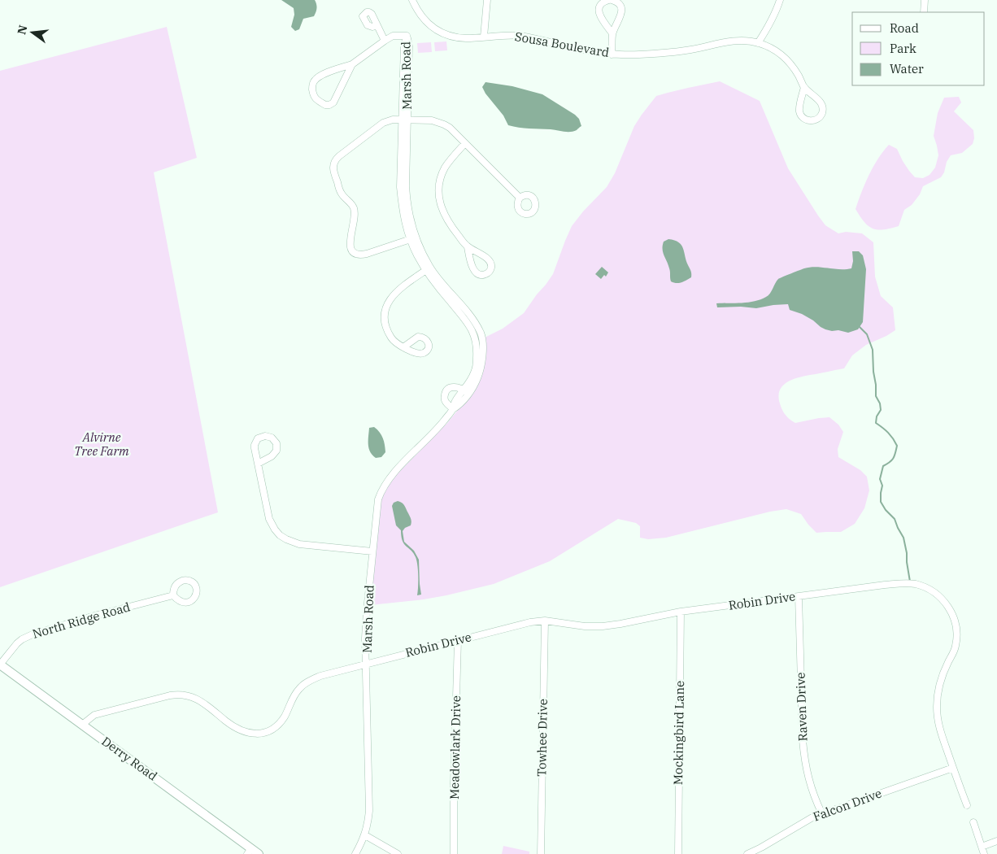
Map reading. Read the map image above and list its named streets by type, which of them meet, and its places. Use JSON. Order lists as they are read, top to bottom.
{
  "streets": {
    "main road": ["Derry Road"],
    "street": [
      "Sousa Boulevard",
      "Marsh Road",
      "Robin Drive",
      "North Ridge Road",
      "Raven Drive",
      "Mockingbird Lane",
      "Towhee Drive",
      "Meadowlark Drive",
      "Falcon Drive"
    ]
  },
  "crossings": [
    ["Marsh Road", "Robin Drive"],
    ["Robin Drive", "Raven Drive"],
    ["Robin Drive", "Mockingbird Lane"],
    ["Robin Drive", "Towhee Drive"],
    ["Robin Drive", "Meadowlark Drive"],
    ["Robin Drive", "Derry Road"],
    ["Robin Drive", "Falcon Drive"],
    ["North Ridge Road", "Derry Road"],
    ["Raven Drive", "Falcon Drive"]
  ],
  "parks": ["Alvirne Tree Farm"],
  "legend": ["Road", "Park", "Water"],
  "north": "left"
}
